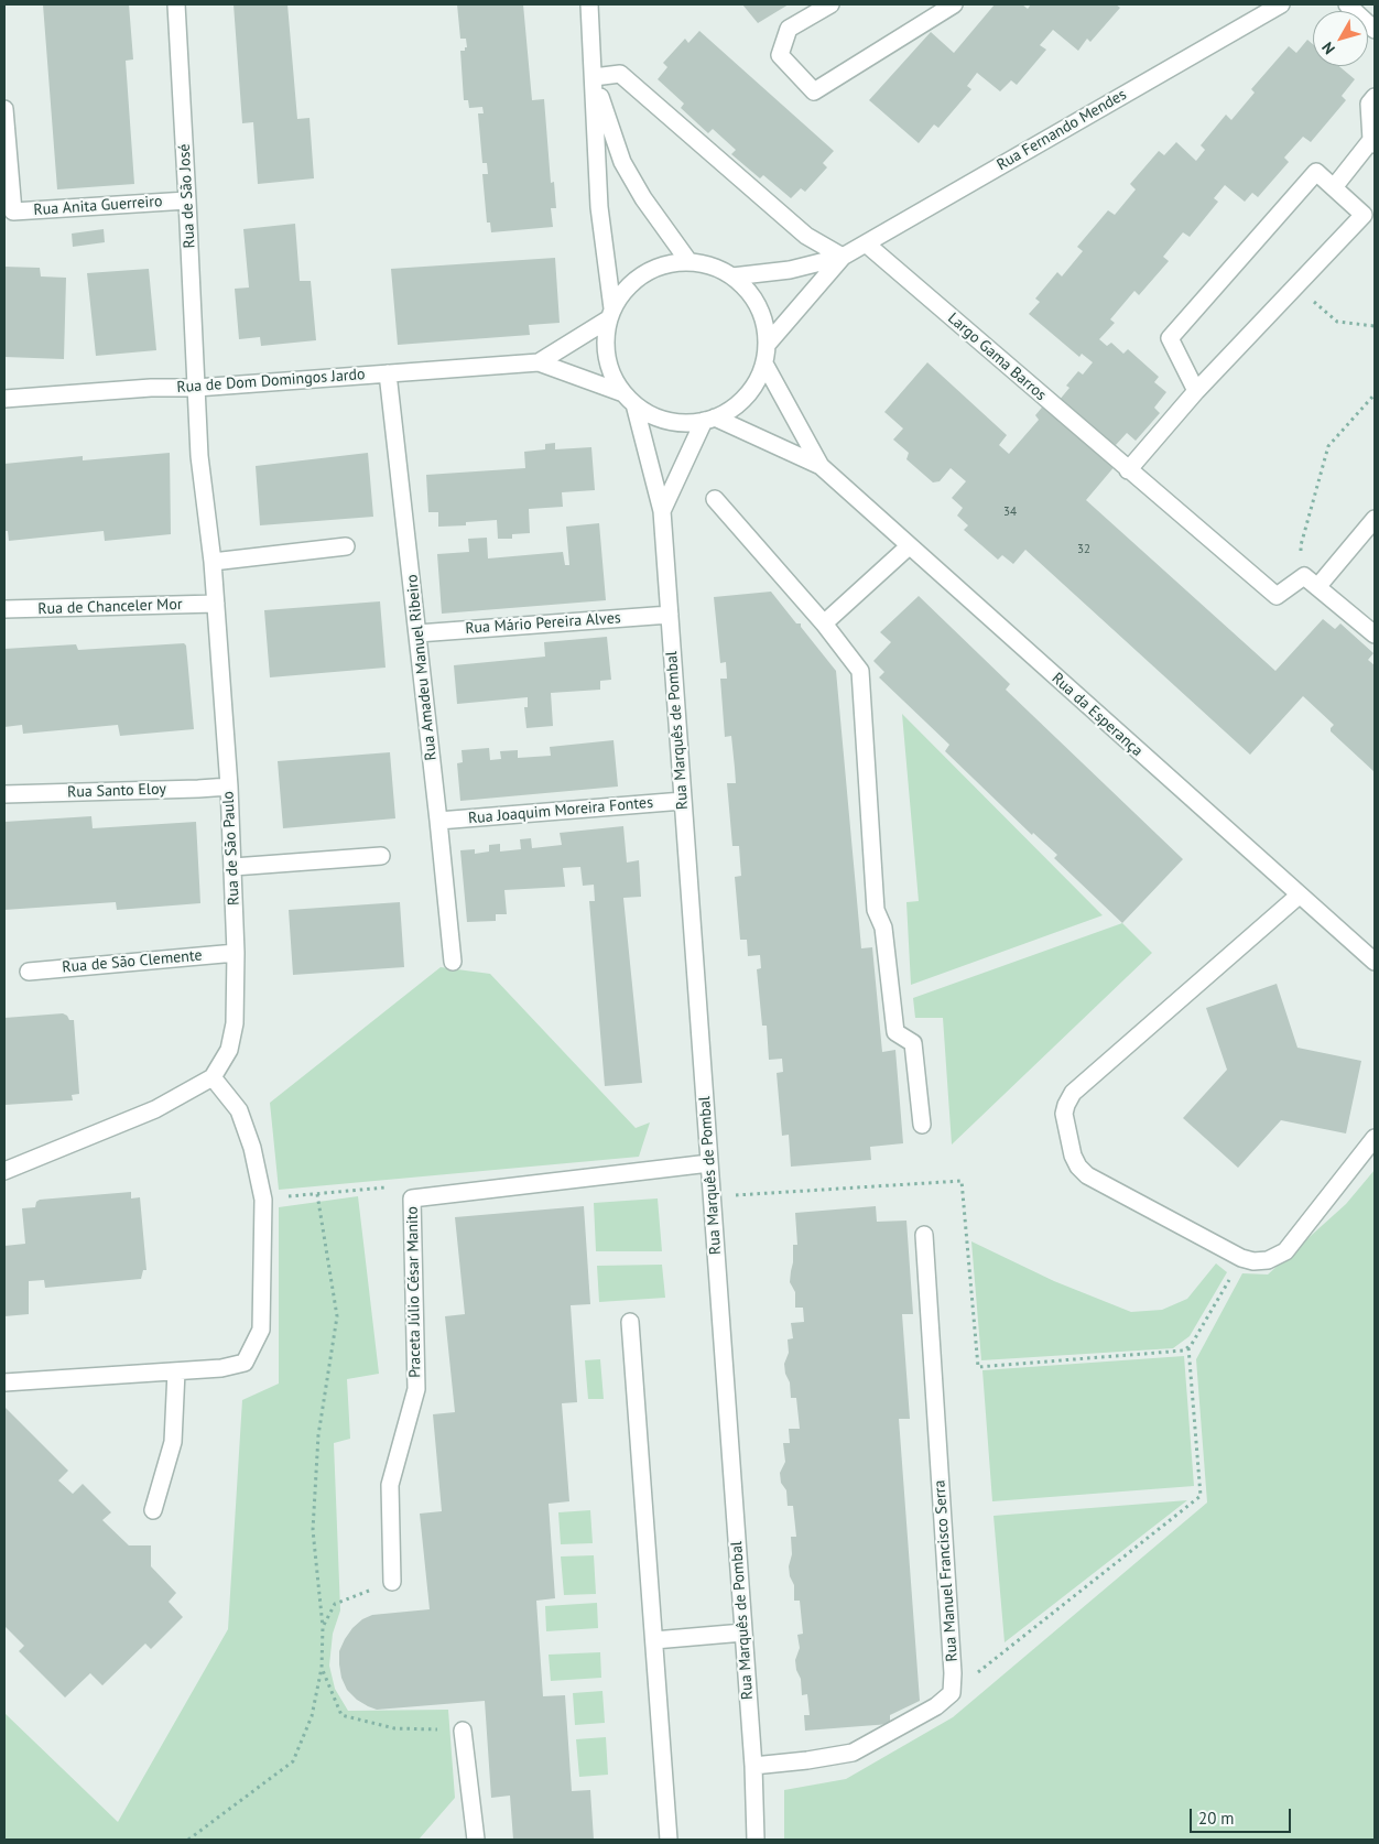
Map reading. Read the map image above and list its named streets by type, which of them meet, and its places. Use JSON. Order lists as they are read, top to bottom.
{
  "streets": {
    "street": [
      "Rua Fernando Mendes",
      "Rua de São José",
      "Rua Anita Guerreiro",
      "Largo Gama Barros",
      "Rua de Dom Domingos Jardo",
      "Rua de Chanceler Mor",
      "Rua Mário Pereira Alves",
      "Rua Amadeu Manuel Ribeiro",
      "Rua da Esperança",
      "Rua Marquês de Pombal",
      "Rua Santo Eloy",
      "Rua Joaquim Moreira Fontes",
      "Rua de São Paulo",
      "Rua de São Clemente",
      "Praceta Júlio César Manito",
      "Rua Manuel Francisco Serra"
    ]
  },
  "crossings": [
    ["Rua Fernando Mendes", "Largo Gama Barros"],
    ["Rua Fernando Mendes", "Rua de Dom Domingos Jardo"],
    ["Rua Fernando Mendes", "Rua da Esperança"],
    ["Rua Fernando Mendes", "Rua Marquês de Pombal"],
    ["Rua de São José", "Rua Anita Guerreiro"],
    ["Rua de São José", "Rua de Dom Domingos Jardo"],
    ["Rua de São José", "Rua de São Paulo"],
    ["Rua de Dom Domingos Jardo", "Rua Amadeu Manuel Ribeiro"],
    ["Rua de Dom Domingos Jardo", "Rua da Esperança"],
    ["Rua de Dom Domingos Jardo", "Rua Marquês de Pombal"],
    ["Rua de Dom Domingos Jardo", "Rua de São Paulo"],
    ["Rua de Chanceler Mor", "Rua de São Paulo"],
    ["Rua Mário Pereira Alves", "Rua Amadeu Manuel Ribeiro"],
    ["Rua Mário Pereira Alves", "Rua Marquês de Pombal"],
    ["Rua Amadeu Manuel Ribeiro", "Rua Joaquim Moreira Fontes"],
    ["Rua da Esperança", "Rua Marquês de Pombal"],
    ["Rua Marquês de Pombal", "Rua Joaquim Moreira Fontes"],
    ["Rua Marquês de Pombal", "Praceta Júlio César Manito"],
    ["Rua Santo Eloy", "Rua de São Paulo"],
    ["Rua de São Paulo", "Rua de São Clemente"]
  ],
  "house_numbers": ["34", "32"],
  "scale_bar": "20 m",
  "north": "bottom left"
}
